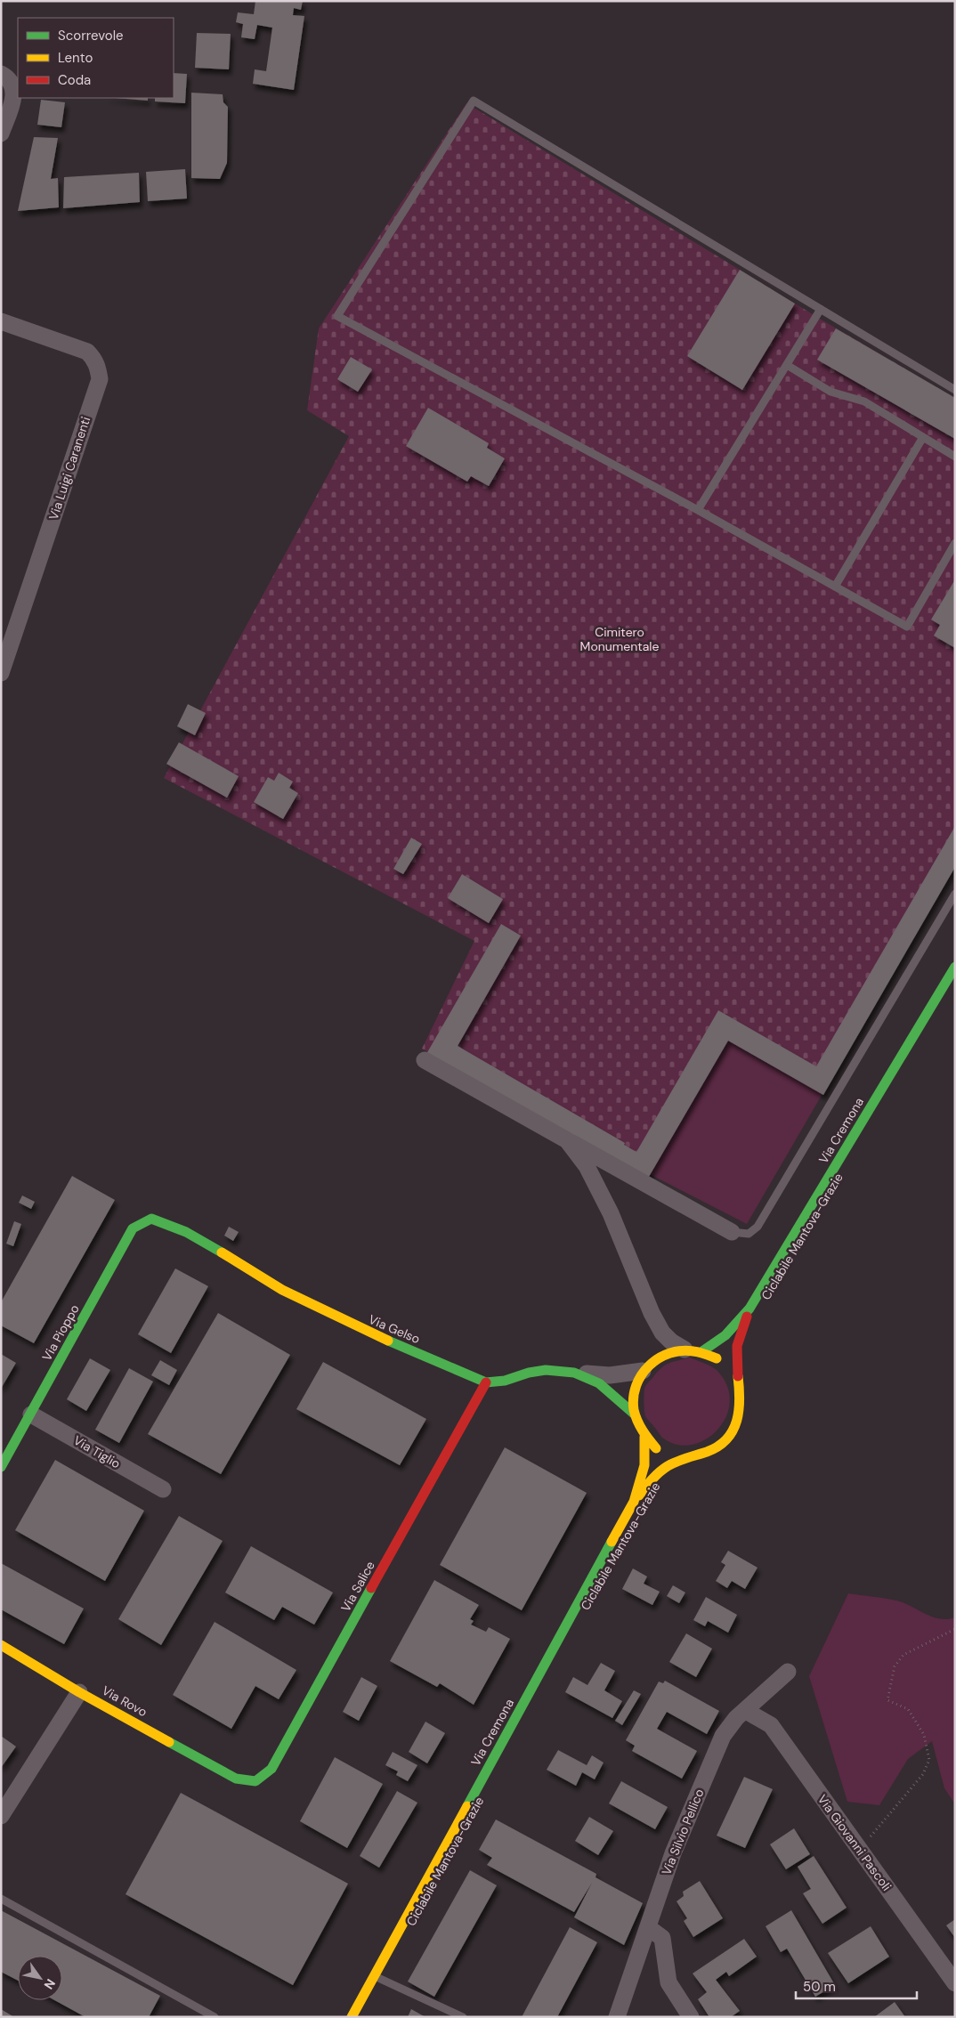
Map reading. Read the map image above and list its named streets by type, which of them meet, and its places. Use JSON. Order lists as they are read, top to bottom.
{
  "streets": {
    "main road": [
      "Via Cremona",
      "Via Gelso",
      "Via Pioppo",
      "Via Salice",
      "Via Rovo"
    ],
    "street": [
      "Via Luigi Caranenti",
      "Via Tiglio",
      "Via Silvio Pellico",
      "Via Giovanni Pascoli"
    ]
  },
  "crossings": [
    ["Via Cremona", "Via Gelso"],
    ["Via Gelso", "Via Pioppo"],
    ["Via Gelso", "Via Salice"],
    ["Via Pioppo", "Via Tiglio"],
    ["Via Salice", "Via Rovo"],
    ["Via Silvio Pellico", "Via Giovanni Pascoli"]
  ],
  "parks": ["Cimitero Monumentale"],
  "legend": ["Scorrevole", "Lento", "Coda"],
  "scale_bar": "50 m",
  "north": "bottom right"
}
